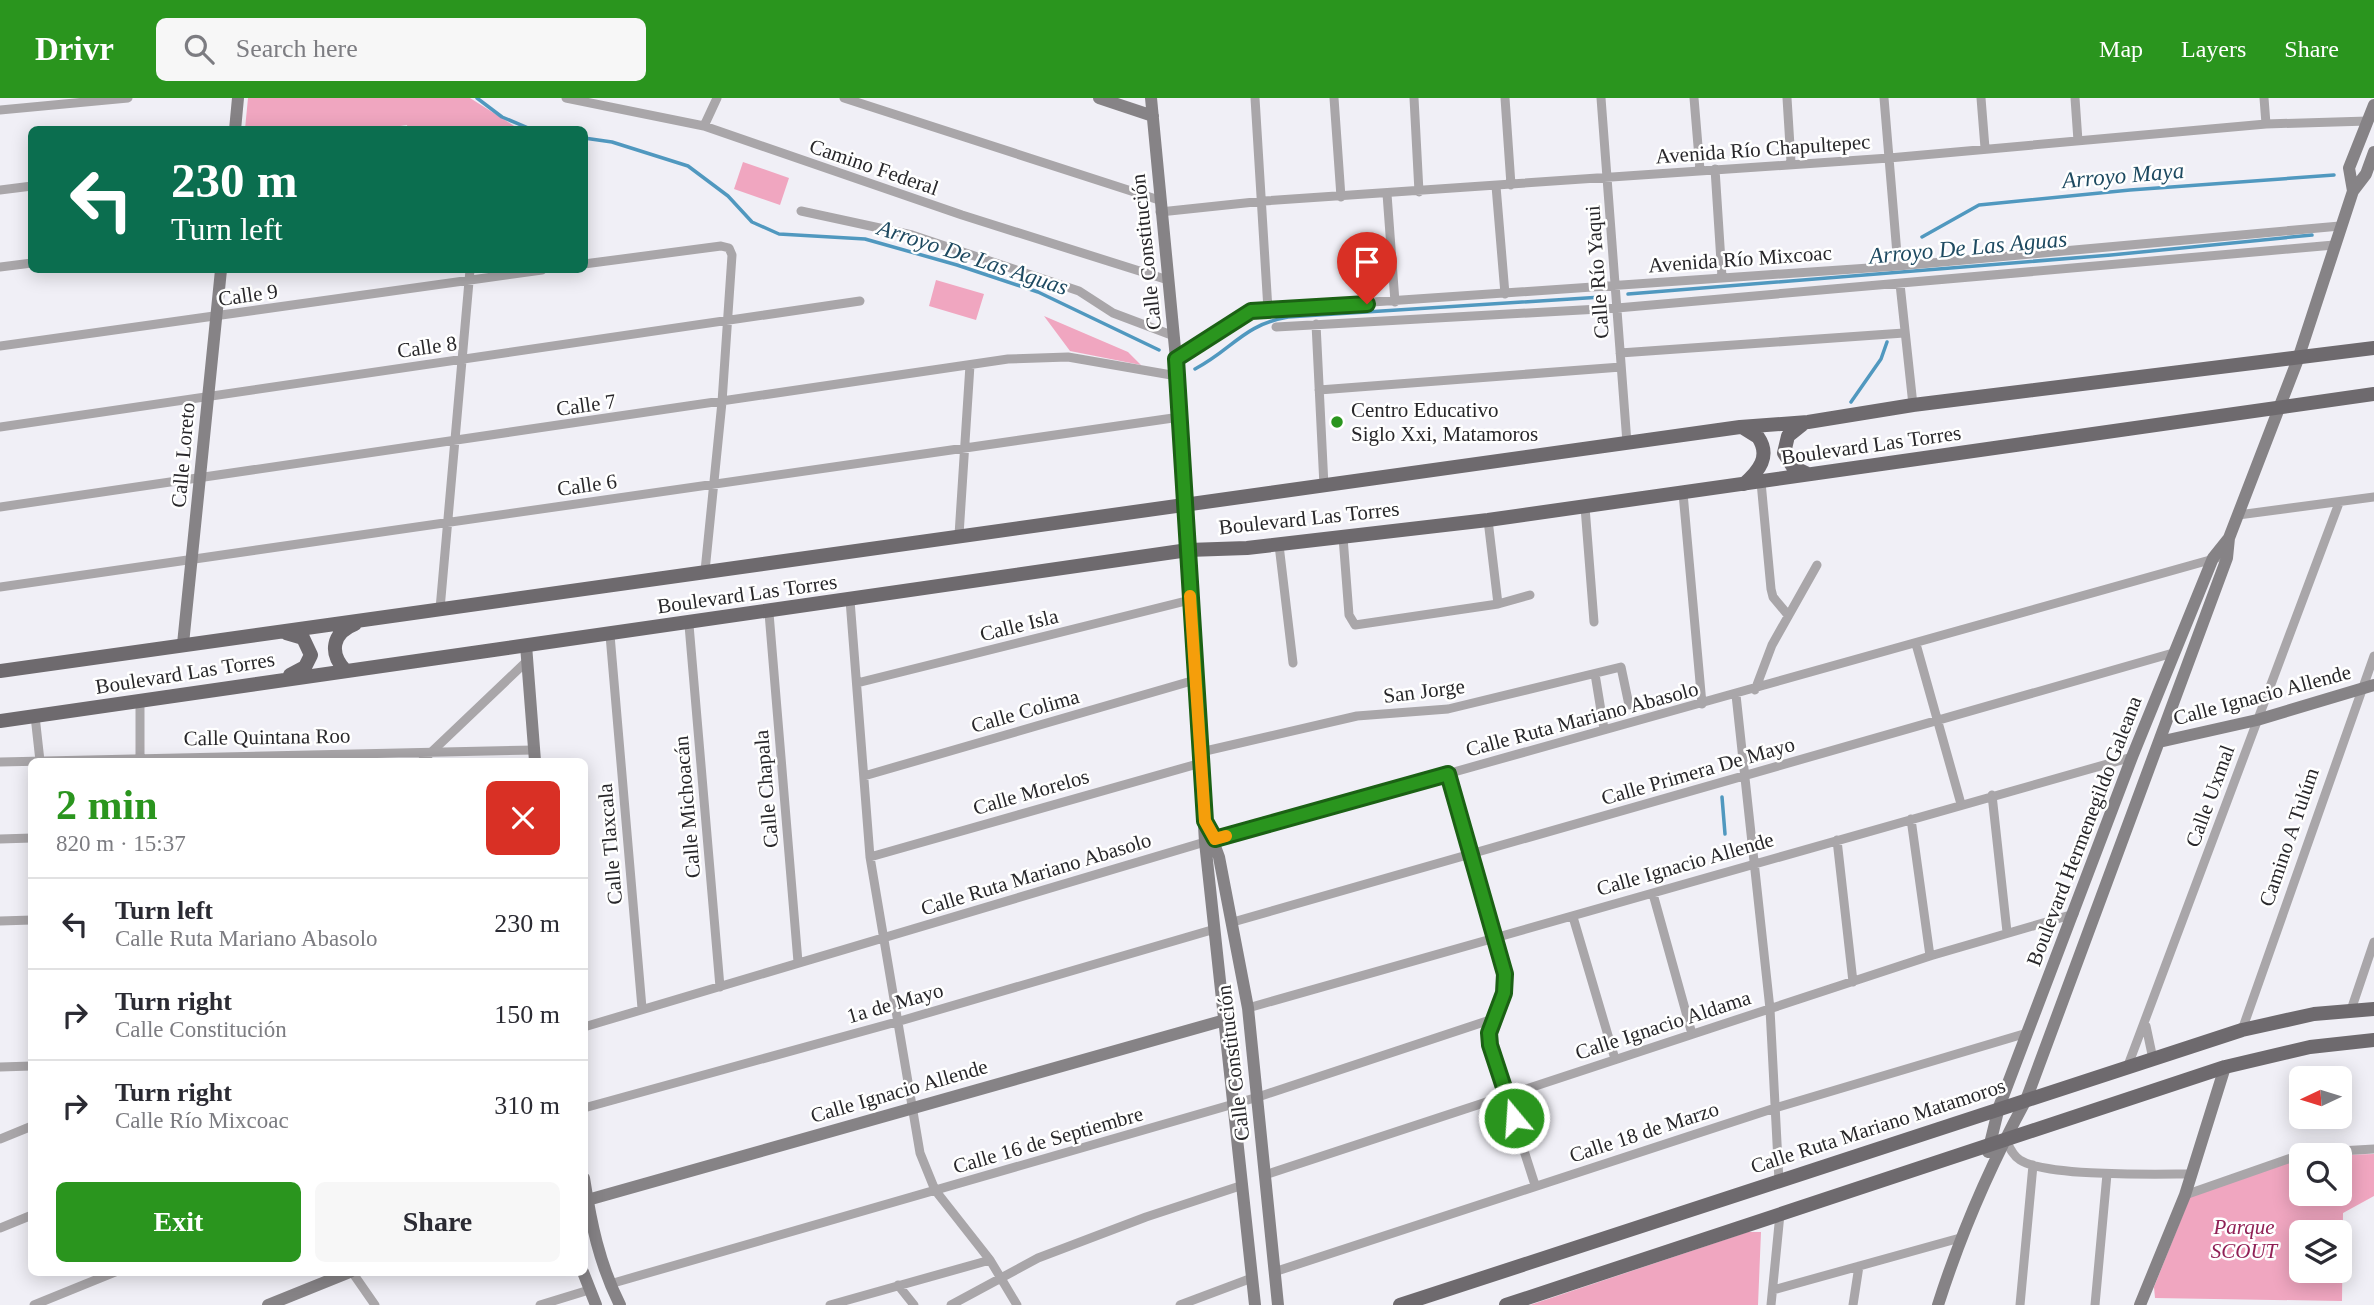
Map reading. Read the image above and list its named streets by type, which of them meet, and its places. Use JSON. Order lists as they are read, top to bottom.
{
  "streets": {
    "main road": [
      "Calle Constitución",
      "Boulevard Las Torres",
      "Calle Loreto",
      "Calle Ignacio Allende",
      "Boulevard Hermenegildo Galeana",
      "Calle Ruta Mariano Matamoros"
    ],
    "street": [
      "Avenida Río Chapultepec",
      "Camino Federal",
      "Avenida Río Mixcoac",
      "Calle Río Yaqui",
      "Calle 9",
      "Calle 8",
      "Calle 7",
      "Calle 6",
      "Calle Isla",
      "San Jorge",
      "Calle Colima",
      "Calle Ruta Mariano Abasolo",
      "Calle Quintana Roo",
      "Calle Primera De Mayo",
      "Calle Chapala",
      "Calle Morelos",
      "Calle Uxmal",
      "Calle Michoacán",
      "Camino A Tulúm",
      "Calle Tlaxcala",
      "1a de Mayo",
      "Calle Ignacio Aldama",
      "Calle 18 de Marzo",
      "Calle 16 de Septiembre"
    ]
  },
  "crossings": [
    ["Avenida Río Chapultepec", "Calle Constitución"],
    ["Avenida Río Chapultepec", "Calle Río Yaqui"],
    ["Avenida Río Chapultepec", "Boulevard Hermenegildo Galeana"],
    ["Camino Federal", "Calle Constitución"],
    ["Calle Constitución", "Avenida Río Mixcoac"],
    ["Calle Constitución", "Calle 7"],
    ["Calle Constitución", "Boulevard Las Torres"],
    ["Calle Constitución", "Calle 6"],
    ["Calle Constitución", "Calle Isla"],
    ["Calle Constitución", "San Jorge"],
    ["Calle Constitución", "Calle Ignacio Allende"],
    ["Calle Constitución", "Calle Colima"],
    ["Calle Constitución", "Calle Ruta Mariano Abasolo"],
    ["Calle Constitución", "Calle Primera De Mayo"],
    ["Calle Constitución", "Calle Morelos"],
    ["Calle Constitución", "1a de Mayo"],
    ["Calle Constitución", "Calle Ignacio Aldama"],
    ["Calle Constitución", "Calle 18 de Marzo"],
    ["Calle Constitución", "Calle 16 de Septiembre"],
    ["Avenida Río Mixcoac", "Calle Río Yaqui"],
    ["Avenida Río Mixcoac", "Boulevard Hermenegildo Galeana"],
    ["Calle Río Yaqui", "Boulevard Las Torres"],
    ["Calle 9", "Calle Loreto"],
    ["Calle 8", "Calle Loreto"],
    ["Calle 7", "Calle Loreto"],
    ["Boulevard Las Torres", "Calle Loreto"],
    ["Boulevard Las Torres", "Calle Chapala"],
    ["Boulevard Las Torres", "Calle Michoacán"],
    ["Boulevard Las Torres", "Boulevard Hermenegildo Galeana"],
    ["Boulevard Las Torres", "Calle Tlaxcala"],
    ["Calle Loreto", "Calle 6"],
    ["San Jorge", "Calle Morelos"],
    ["Calle Ignacio Allende", "Calle Uxmal"],
    ["Calle Ignacio Allende", "Boulevard Hermenegildo Galeana"],
    ["Calle Ignacio Allende", "Camino A Tulúm"],
    ["Calle Ruta Mariano Abasolo", "Calle Chapala"],
    ["Calle Ruta Mariano Abasolo", "Calle Michoacán"],
    ["Calle Ruta Mariano Abasolo", "Boulevard Hermenegildo Galeana"],
    ["Calle Ruta Mariano Abasolo", "Calle Tlaxcala"],
    ["Calle Primera De Mayo", "Boulevard Hermenegildo Galeana"],
    ["Calle Uxmal", "Calle Ruta Mariano Matamoros"],
    ["Boulevard Hermenegildo Galeana", "Calle Ignacio Aldama"],
    ["Boulevard Hermenegildo Galeana", "Calle Ruta Mariano Matamoros"],
    ["Boulevard Hermenegildo Galeana", "Calle 18 de Marzo"],
    ["Camino A Tulúm", "Calle Ruta Mariano Matamoros"]
  ],
  "water": ["Arroyo Maya", "Arroyo De Las Aguas"],
  "parks": ["Parque SCOUT"],
  "places": ["Centro Educativo Siglo Xxi, Matamoros"],
  "north": "left",
  "page": {
    "header": "Drivr",
    "search": "Search here",
    "nav": ["Map", "Layers", "Share"],
    "turn": ["230 m", "Turn left"],
    "heading": ["2 min", "820 m · 15:37"],
    "list": [
      {
        "name": "Turn left",
        "note": "Calle Ruta Mariano Abasolo",
        "value": "230 m"
      },
      {
        "name": "Turn right",
        "note": "Calle Constitución",
        "value": "150 m"
      },
      {
        "name": "Turn right",
        "note": "Calle Río Mixcoac",
        "value": "310 m"
      }
    ],
    "buttons": ["Exit", "Share"]
  }
}
